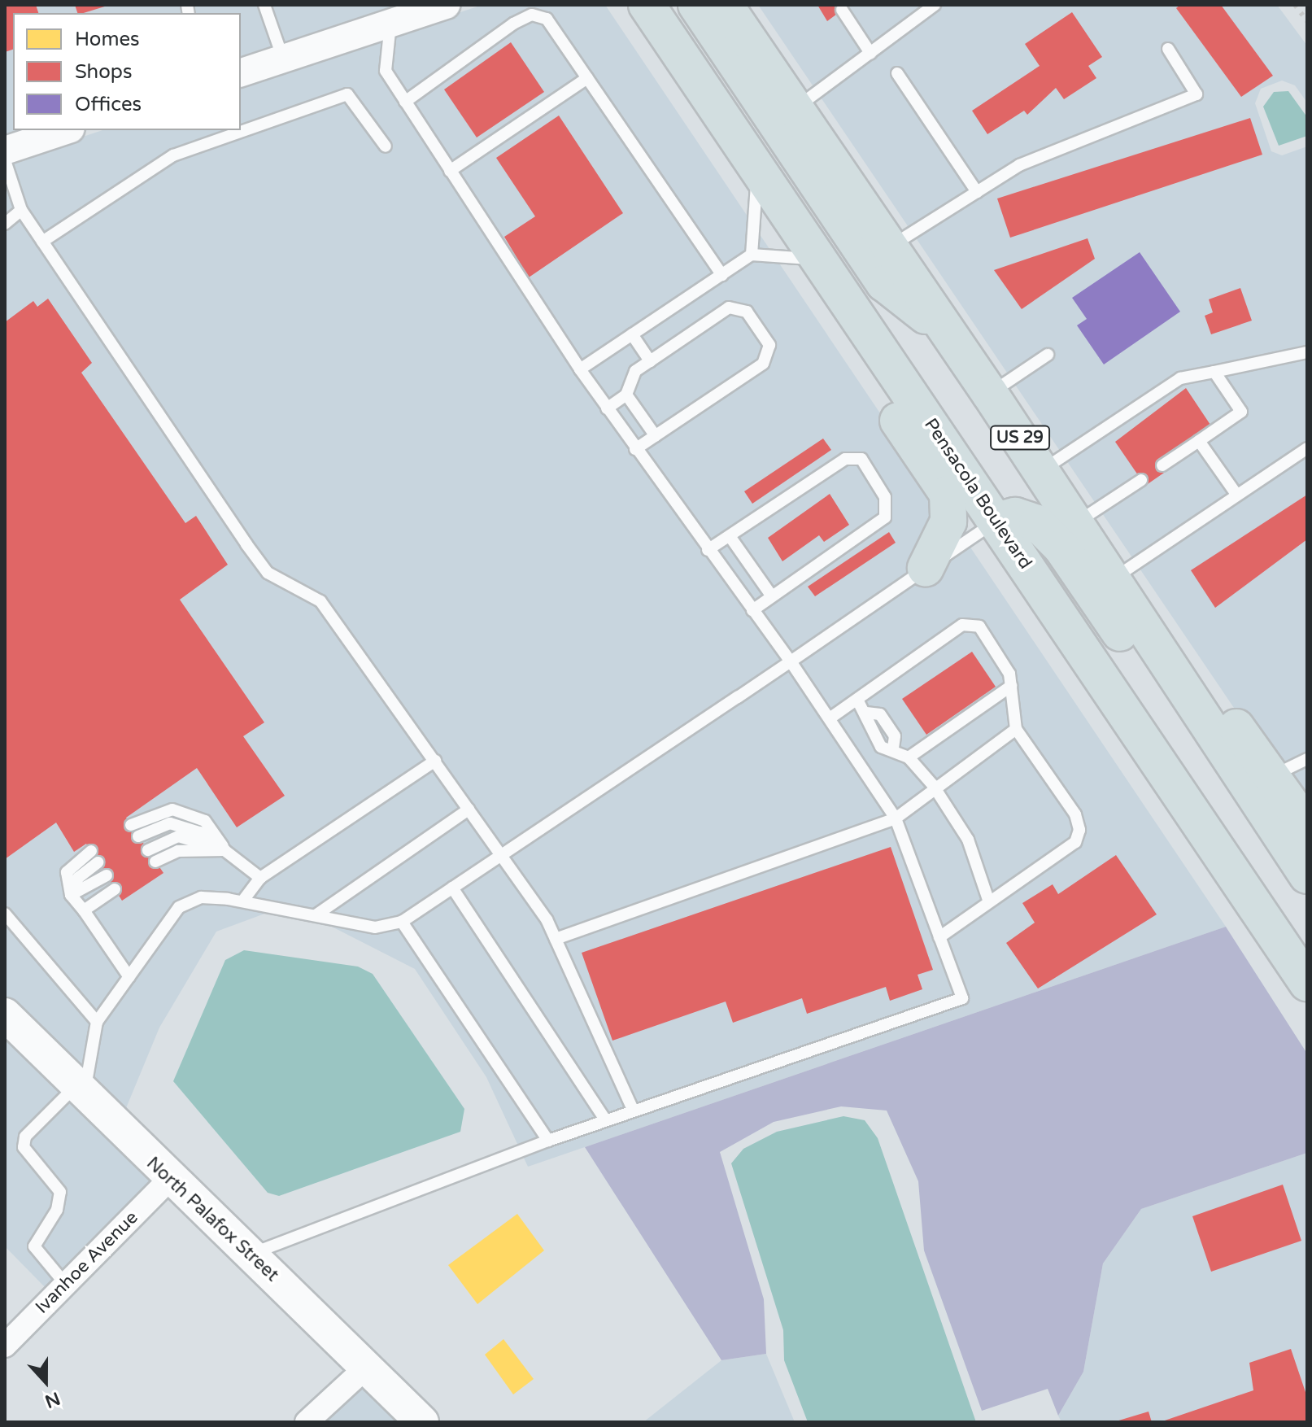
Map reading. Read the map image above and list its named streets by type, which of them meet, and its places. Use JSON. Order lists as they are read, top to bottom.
{
  "streets": {
    "highway": ["US 29", "Pensacola Boulevard"],
    "main road": ["North Palafox Street"],
    "street": ["Ivanhoe Avenue"]
  },
  "crossings": [
    ["North Palafox Street", "Ivanhoe Avenue"]
  ],
  "legend": ["Homes", "Shops", "Offices"],
  "north": "bottom"
}
